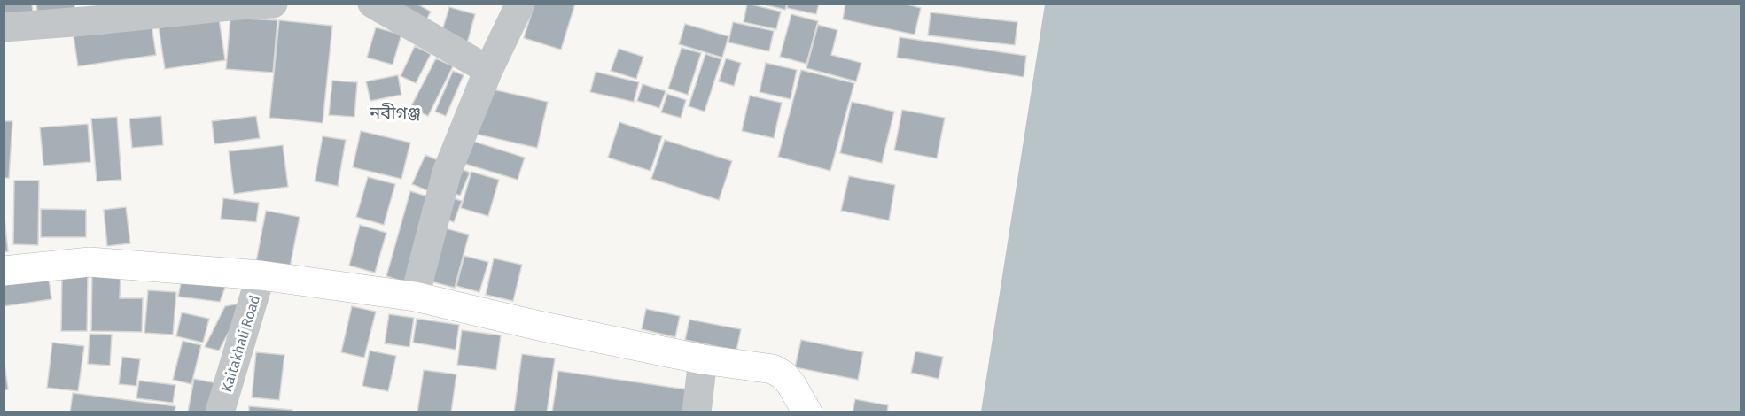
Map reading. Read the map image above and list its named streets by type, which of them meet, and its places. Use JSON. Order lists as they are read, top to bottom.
{
  "streets": {
    "street": ["Kaitakhali Road"]
  },
  "districts": ["নবীগঞ্জ"]
}
